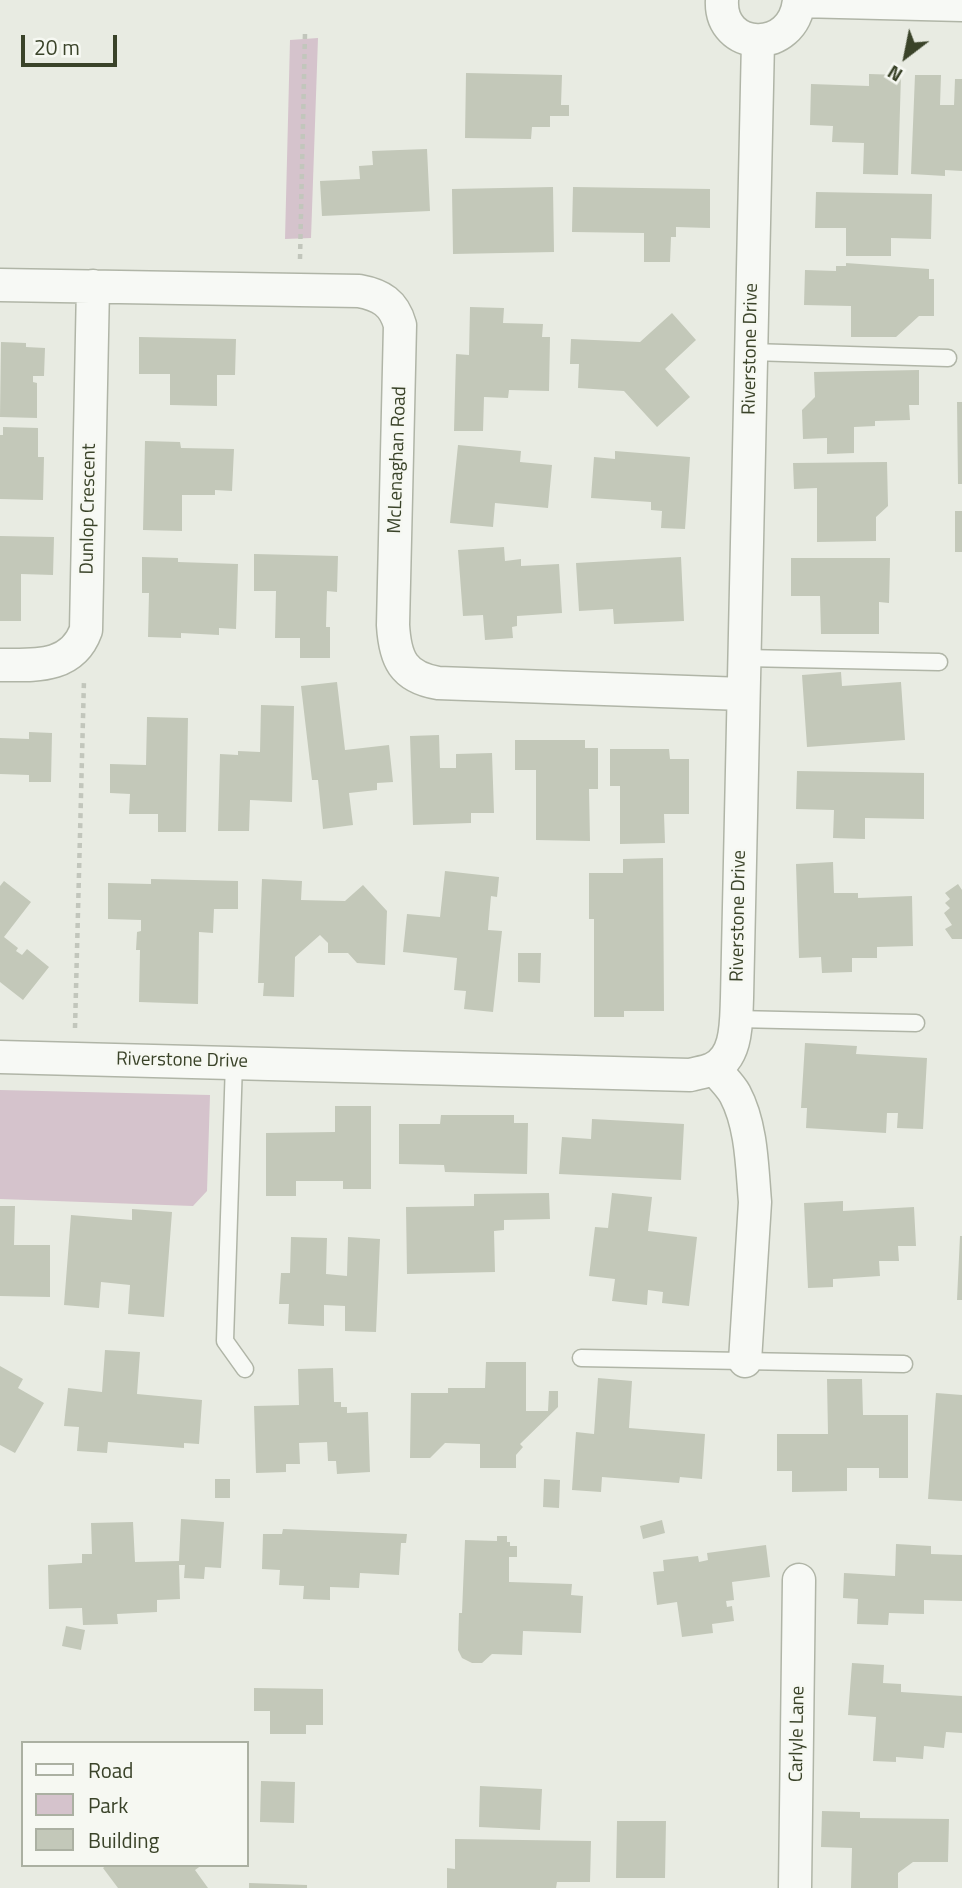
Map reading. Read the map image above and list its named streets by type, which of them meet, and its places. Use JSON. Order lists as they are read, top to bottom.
{
  "streets": {
    "street": [
      "Riverstone Drive",
      "McLenaghan Road",
      "Dunlop Crescent",
      "Carlyle Lane"
    ]
  },
  "crossings": [
    ["Riverstone Drive", "McLenaghan Road"],
    ["McLenaghan Road", "Dunlop Crescent"]
  ],
  "legend": ["Road", "Park", "Building"],
  "scale_bar": "20 m",
  "north": "bottom left"
}
